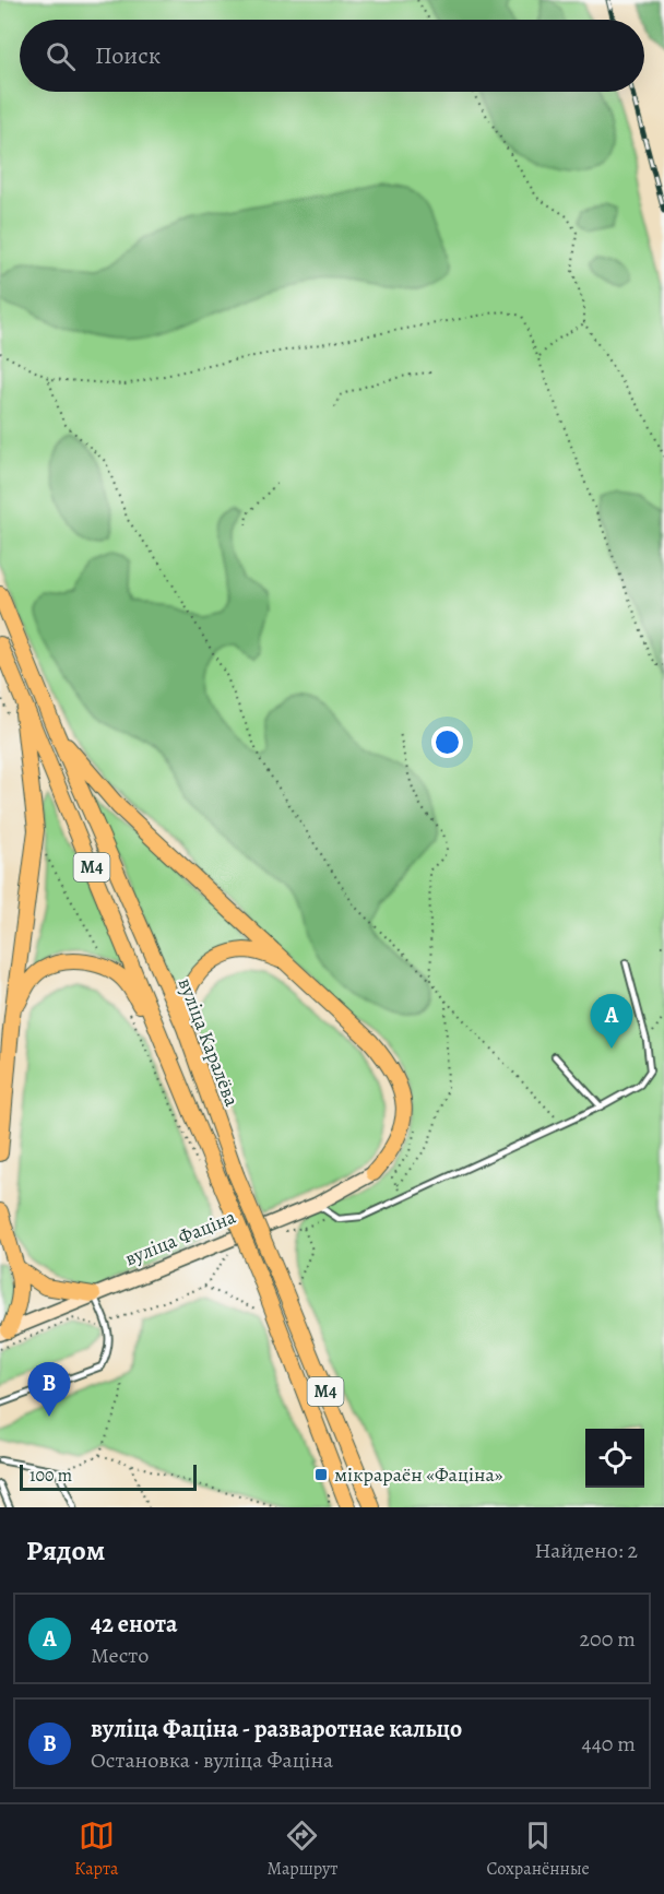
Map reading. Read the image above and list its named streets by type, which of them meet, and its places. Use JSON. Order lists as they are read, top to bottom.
{
  "streets": {
    "main road": ["М4", "вуліца Каралёва", "вуліца Фаціна"]
  },
  "places": {
    "transit": ["мікрараён «Фаціна»"]
  },
  "scale_bar": "100 m",
  "page": {
    "search": "Поиск",
    "pins": ["A", "B"],
    "scale": "100 m",
    "heading": ["Рядом", "Найдено: 2"],
    "list": [
      {
        "mark": "A",
        "name": "42 енота",
        "note": "Место",
        "value": "200 m"
      },
      {
        "mark": "B",
        "name": "вуліца Фаціна - разваротнае кальцо",
        "note": "Остановка · вуліца Фаціна",
        "value": "440 m"
      }
    ],
    "nav": ["Карта", "Маршрут", "Сохранённые"]
  }
}
